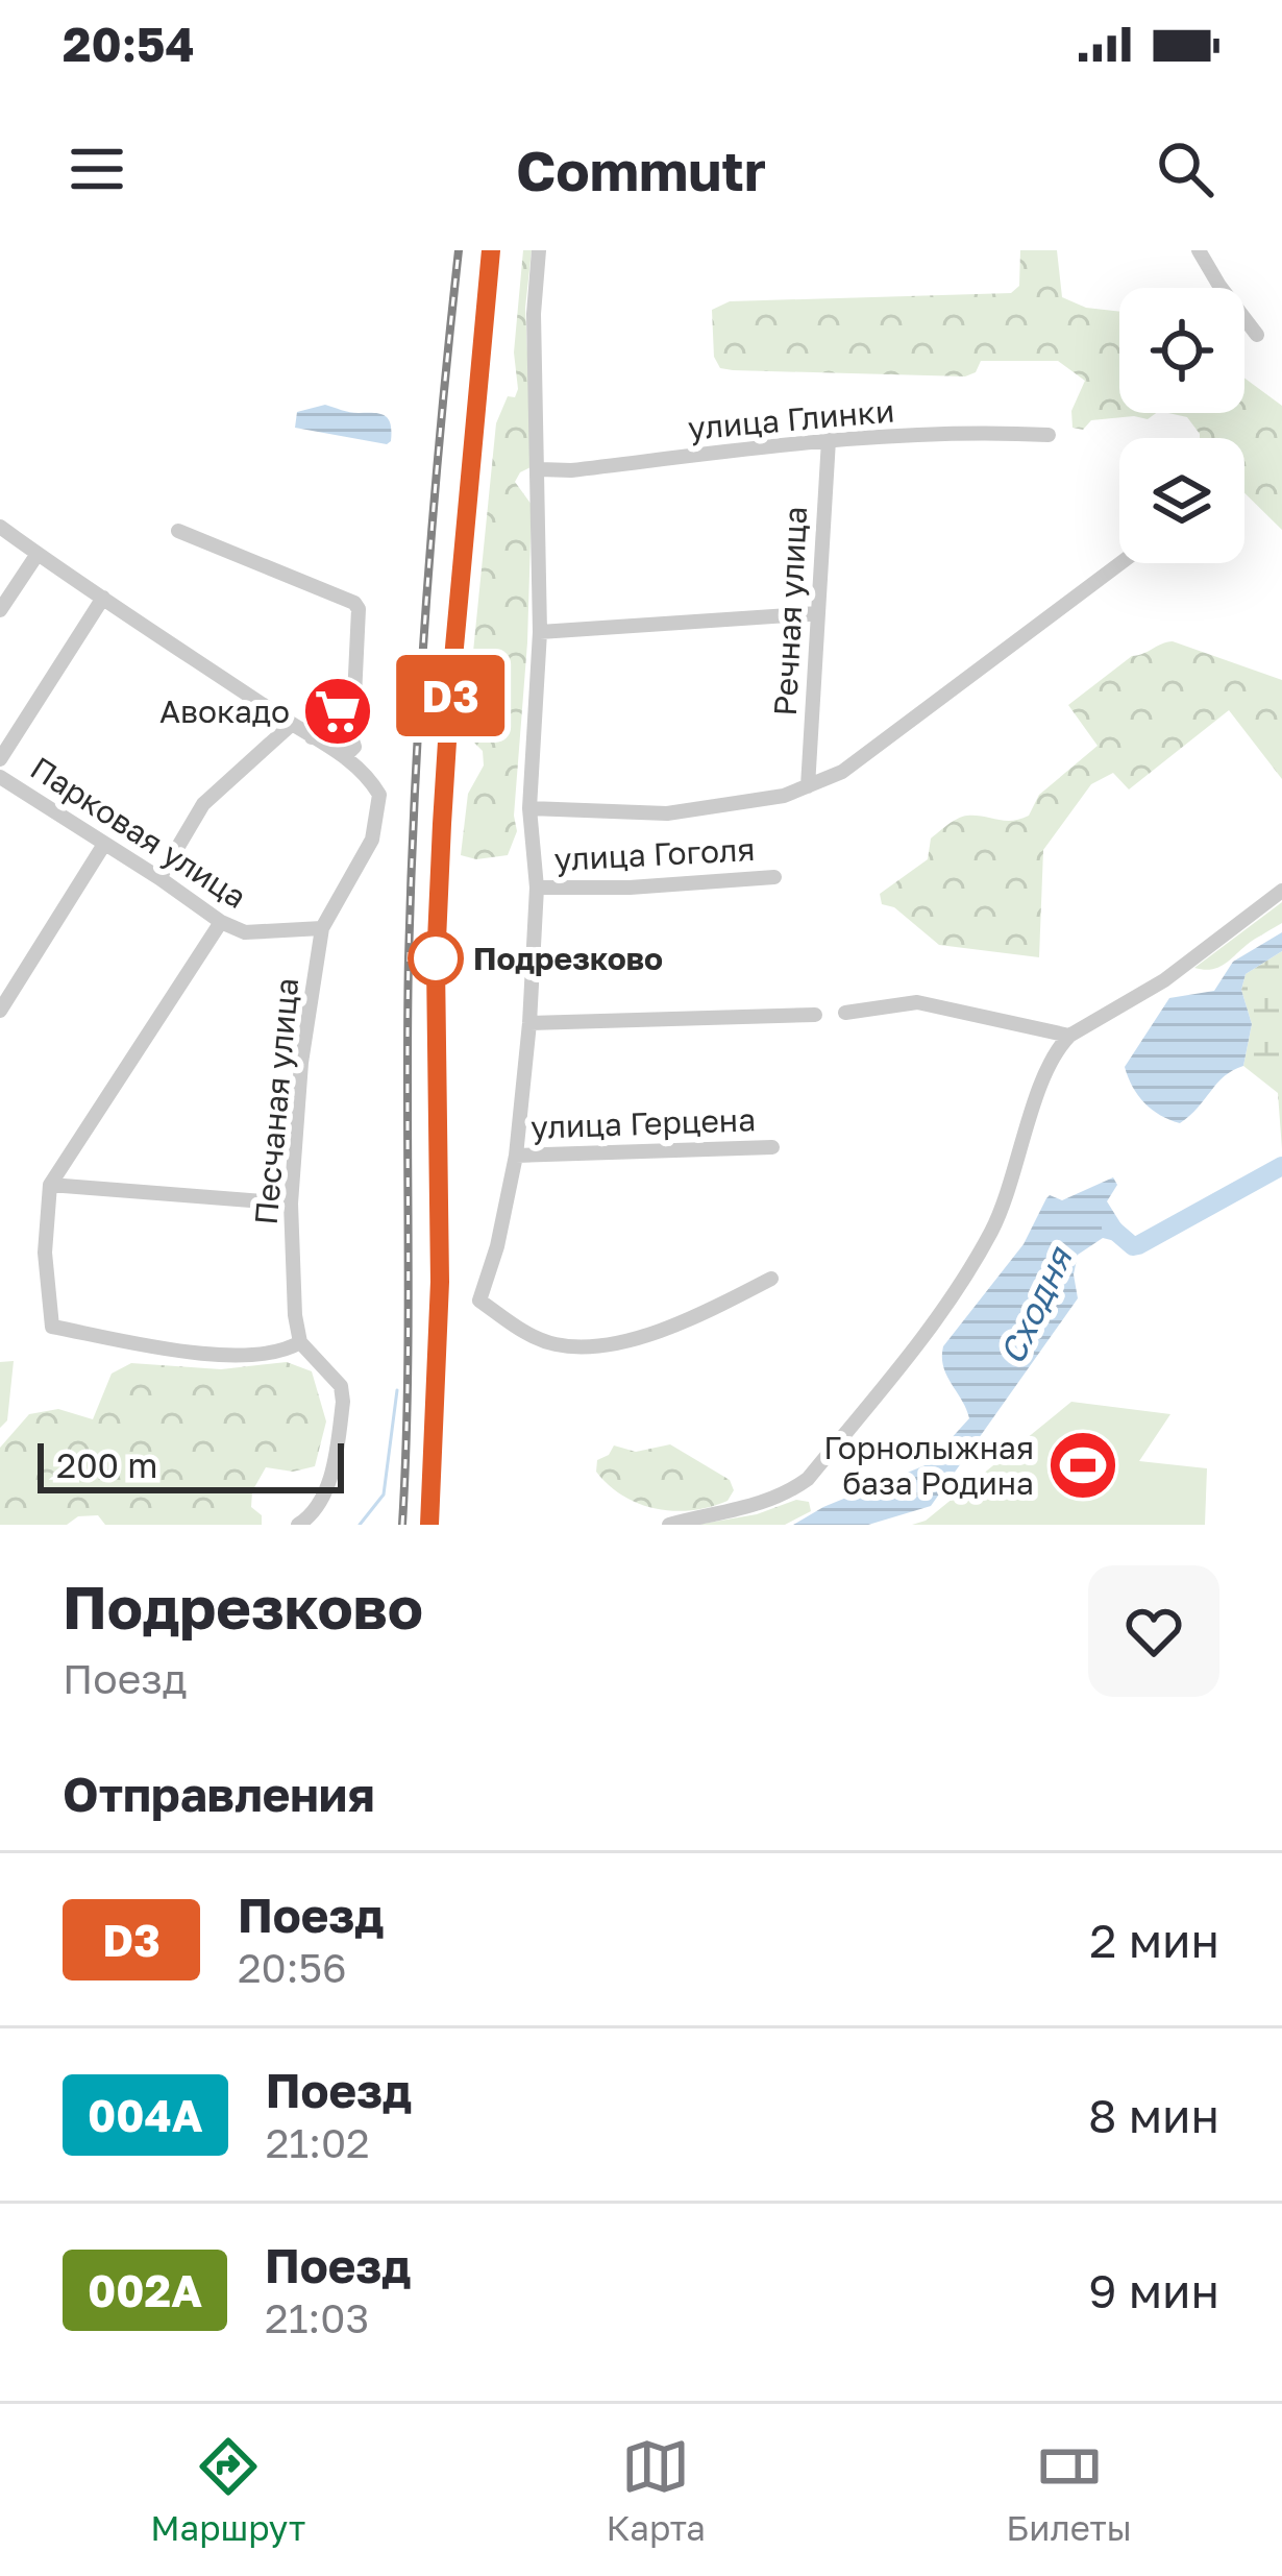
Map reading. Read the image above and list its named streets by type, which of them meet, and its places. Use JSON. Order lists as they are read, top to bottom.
{
  "streets": {
    "street": [
      "улица Глинки",
      "Речная улица",
      "Парковая улица",
      "улица Гоголя",
      "Песчаная улица",
      "улица Герцена"
    ]
  },
  "crossings": [
    ["улица Глинки", "Речная улица"],
    ["Парковая улица", "Песчаная улица"]
  ],
  "water": ["Сходня"],
  "places": {
    "supermarket": ["Авокадо"],
    "other": ["Подрезково"],
    "sports": ["Горнолыжная база Родина"]
  },
  "scale_bar": "200 m",
  "page": {
    "status": "20:54",
    "header": "Commutr",
    "on_map": "D3",
    "scale": "200 m",
    "heading": [
      ["Подрезково", "Поезд"],
      "Отправления"
    ],
    "list": [
      {
        "mark": "D3",
        "name": "Поезд",
        "note": "20:56",
        "value": "2 мин"
      },
      {
        "mark": "004А",
        "name": "Поезд",
        "note": "21:02",
        "value": "8 мин"
      },
      {
        "mark": "002А",
        "name": "Поезд",
        "note": "21:03",
        "value": "9 мин"
      }
    ],
    "tabs": ["Маршрут", "Карта", "Билеты"]
  }
}
